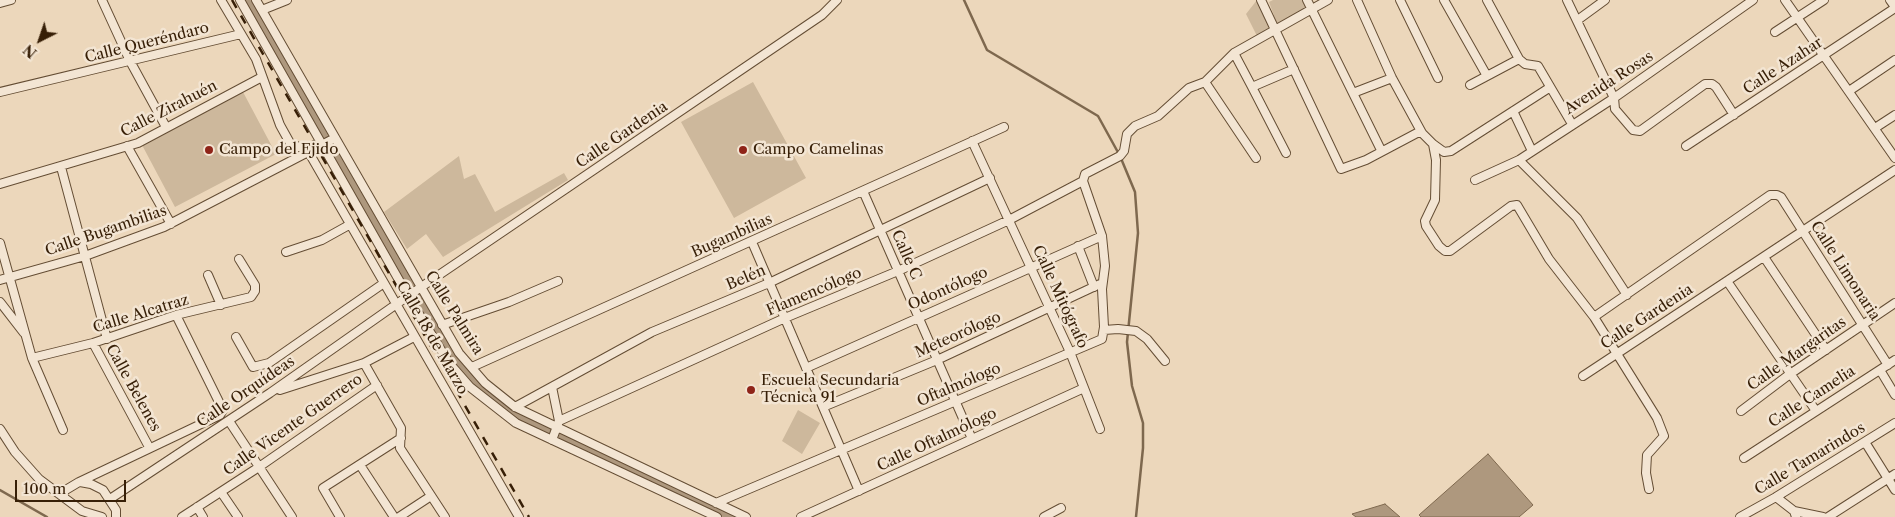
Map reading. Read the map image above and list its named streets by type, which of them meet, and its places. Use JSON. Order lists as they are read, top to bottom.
{
  "streets": {
    "street": [
      "Calle Queréndaro",
      "Calle Azahar",
      "Avenida Rosas",
      "Calle Zirahuén",
      "Calle Gardenia",
      "Calle Bugambilias",
      "Bugambilias",
      "Calle C",
      "Calle Limonaria",
      "Belén",
      "Odontólogo",
      "Flamencólogo",
      "Calle Mitógrafo",
      "Calle Palmira",
      "Calle Alcatraz",
      "Meteorólogo",
      "Calle 18 de Marzo",
      "Calle Margaritas",
      "Oftalmólogo",
      "Calle Belenes",
      "Calle Orquídeas",
      "Calle Camelia",
      "Calle Vicente Guerrero",
      "Calle Oftalmólogo",
      "Calle Tamarindos"
    ]
  },
  "crossings": [
    ["Calle Zirahuén", "Calle Belenes"],
    ["Calle Gardenia", "Calle Limonaria"],
    ["Calle Gardenia", "Calle Palmira"],
    ["Calle Gardenia", "Calle Orquídeas"],
    ["Calle Bugambilias", "Calle Palmira"],
    ["Calle Bugambilias", "Calle Belenes"],
    ["Bugambilias", "Calle C"],
    ["Bugambilias", "Calle Mitógrafo"],
    ["Bugambilias", "Calle Palmira"],
    ["Calle C", "Belén"],
    ["Calle C", "Odontólogo"],
    ["Calle C", "Flamencólogo"],
    ["Calle C", "Meteorólogo"],
    ["Calle C", "Oftalmólogo"],
    ["Calle C", "Calle Oftalmólogo"],
    ["Calle Limonaria", "Calle Margaritas"],
    ["Calle Limonaria", "Calle Camelia"],
    ["Belén", "Calle Mitógrafo"],
    ["Belén", "Calle Palmira"],
    ["Odontólogo", "Calle Mitógrafo"],
    ["Flamencólogo", "Calle Mitógrafo"],
    ["Flamencólogo", "Calle Palmira"],
    ["Calle Mitógrafo", "Meteorólogo"],
    ["Calle Mitógrafo", "Oftalmólogo"],
    ["Calle Mitógrafo", "Calle Oftalmólogo"],
    ["Calle Palmira", "Oftalmólogo"],
    ["Calle Alcatraz", "Calle Belenes"],
    ["Calle 18 de Marzo", "Calle Orquídeas"],
    ["Calle 18 de Marzo", "Calle Vicente Guerrero"]
  ],
  "places": ["Campo del Ejido", "Campo Camelinas", "Escuela Secundaria Técnica 91"],
  "scale_bar": "100 m",
  "north": "bottom left"
}
